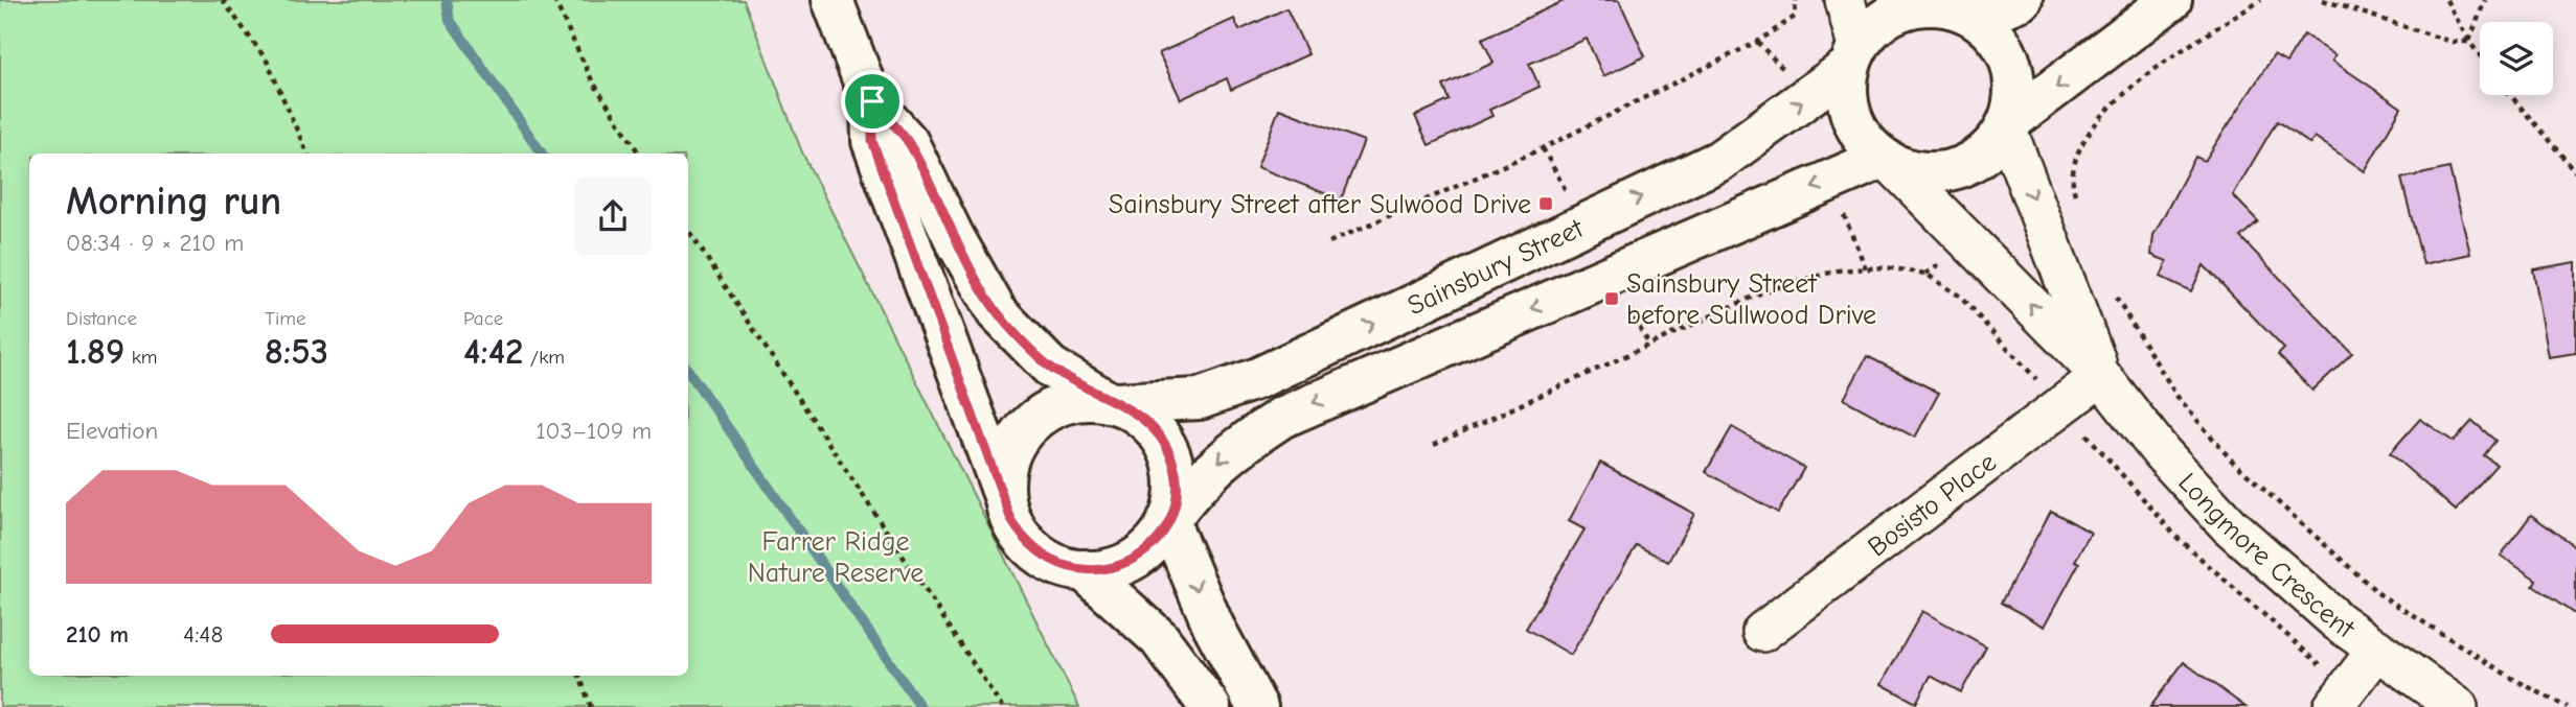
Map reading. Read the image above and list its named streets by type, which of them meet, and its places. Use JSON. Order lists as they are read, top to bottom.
{
  "streets": {
    "street": ["Sainsbury Street", "Bosisto Place", "Longmore Crescent"]
  },
  "crossings": [
    ["Sainsbury Street", "Longmore Crescent"],
    ["Bosisto Place", "Longmore Crescent"]
  ],
  "parks": ["Farrer Ridge Nature Reserve"],
  "places": {
    "transit": ["Sainsbury Street after Sulwood Drive", "Sainsbury Street before Sullwood Drive"]
  },
  "page": {
    "heading": ["Morning run", "08:34 · 9 × 210 m"],
    "stats": [
      ["Distance", "1.89 km"],
      ["Time", "8:53"],
      ["Pace", "4:42 /km"]
    ],
    "chart": ["Elevation", "103–109 m"],
    "list": [
      {
        "name": "210 m",
        "note": "4:48"
      }
    ]
  }
}
